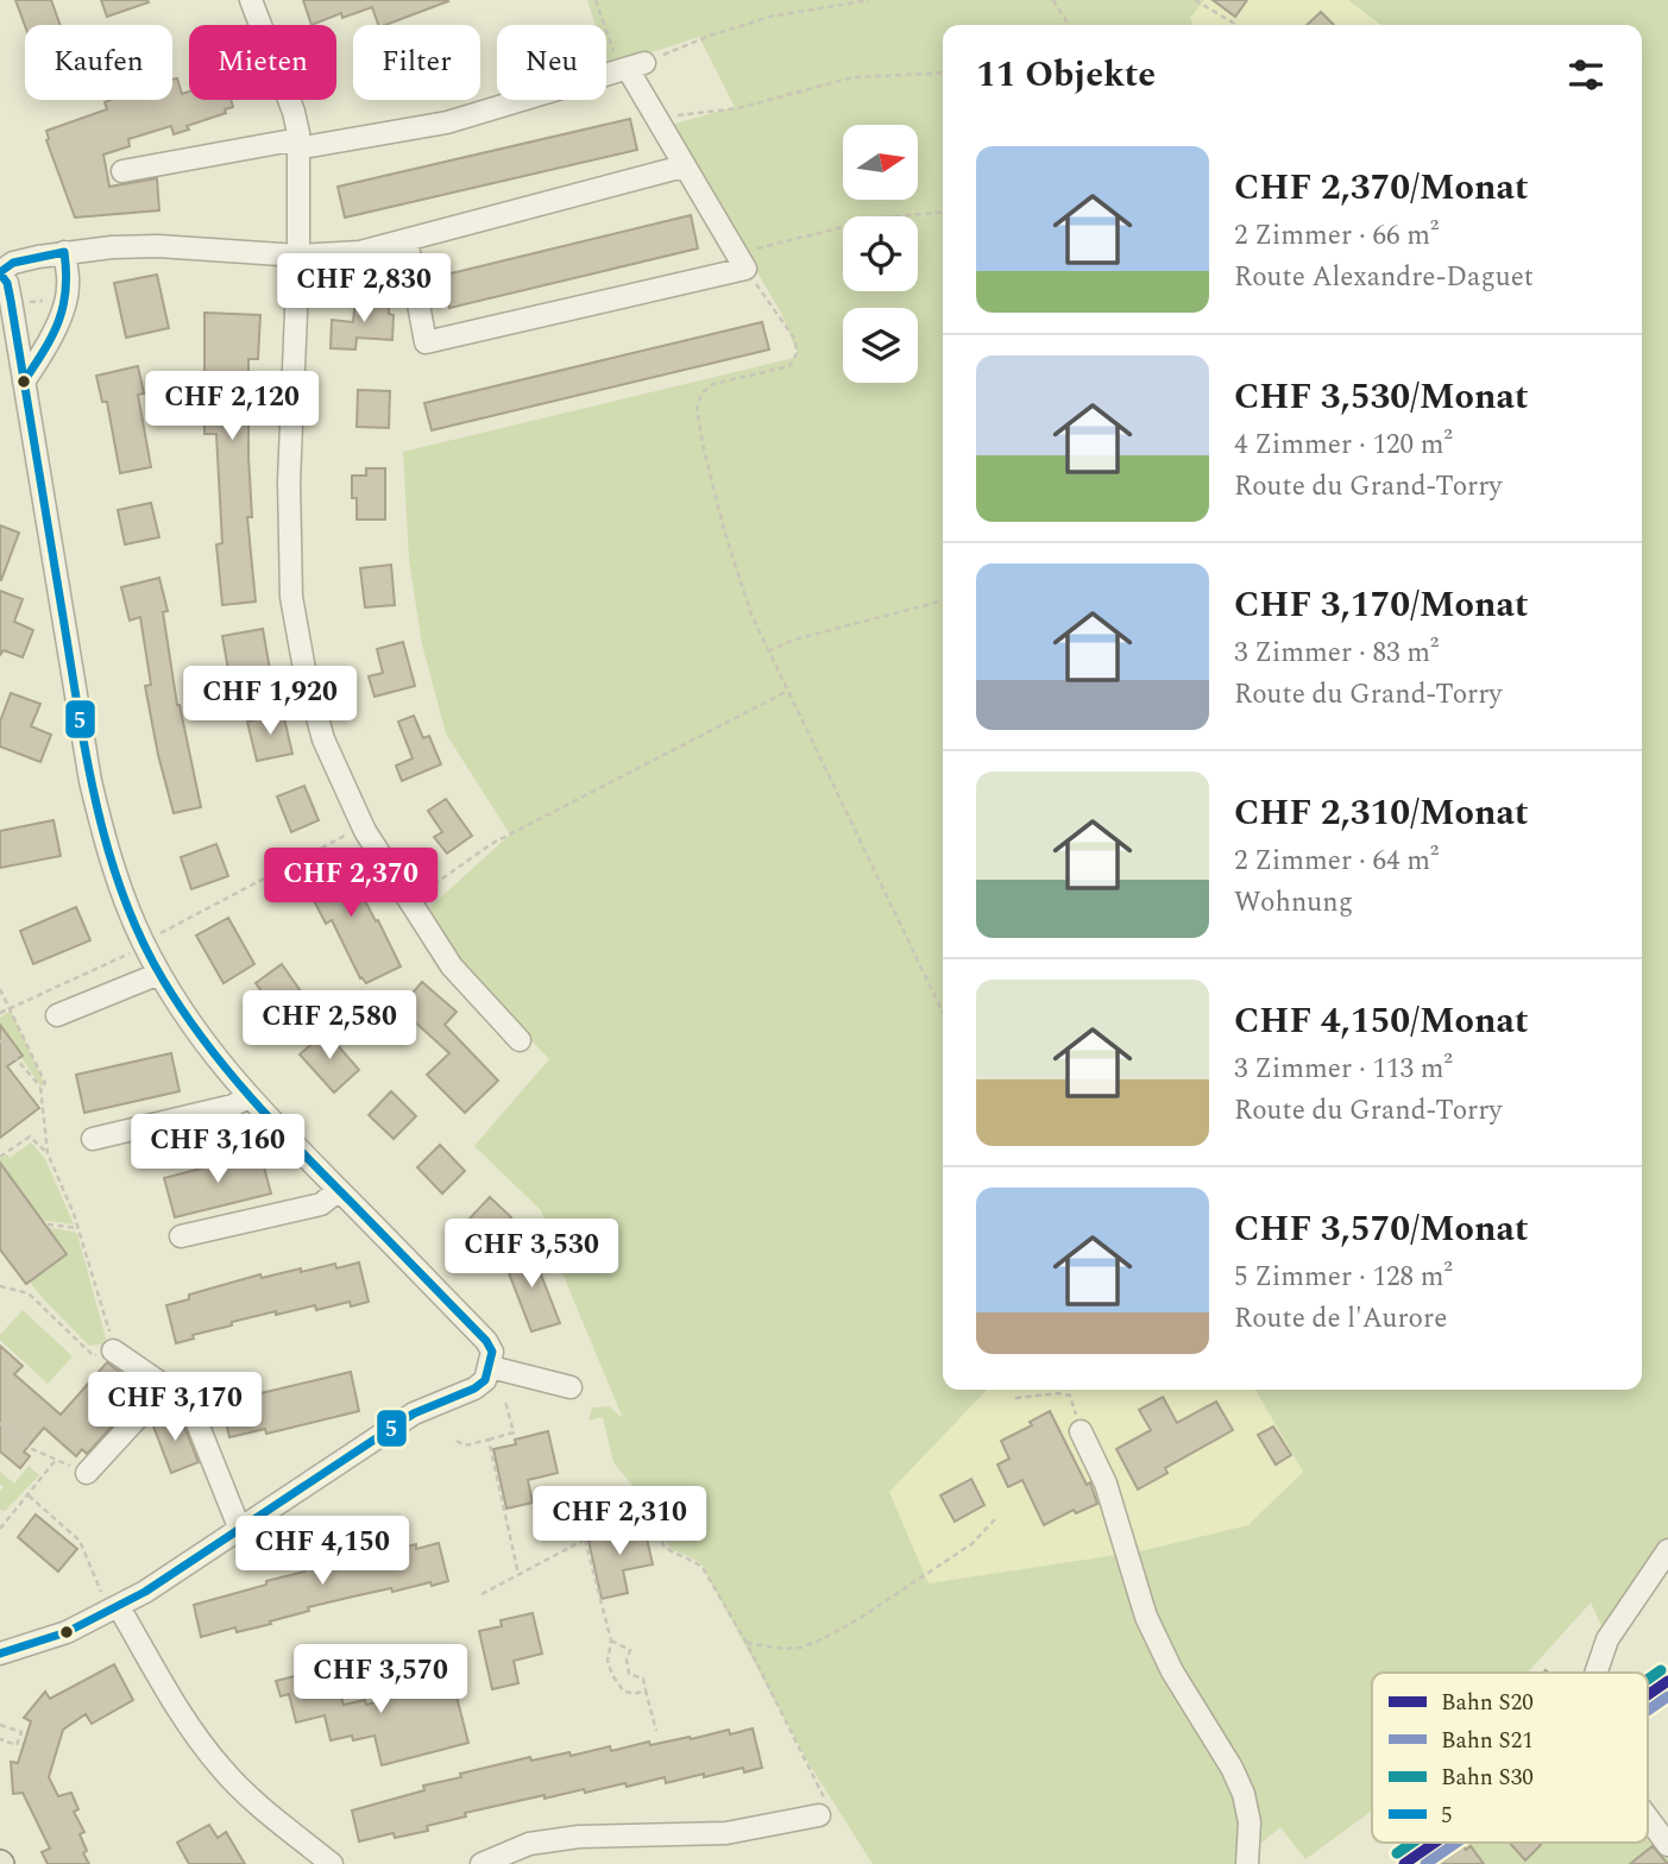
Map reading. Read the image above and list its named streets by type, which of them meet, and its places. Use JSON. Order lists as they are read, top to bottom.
{
  "lines": [
    "transit line 5",
    "rail line S30",
    "rail line S20",
    "rail line S21"
  ],
  "legend": [
    "Bahn S20",
    "Bahn S21",
    "Bahn S30",
    "5"
  ],
  "north": "right",
  "page": {
    "chip": [
      "Kaufen",
      "Mieten",
      "Filter",
      "Neu"
    ],
    "heading": "11 Objekte",
    "list": [
      {
        "name": "CHF 2,370/Monat",
        "note": "2 Zimmer · 66 m² · Route Alexandre-Daguet"
      },
      {
        "name": "CHF 3,530/Monat",
        "note": "4 Zimmer · 120 m² · Route du Grand-Torry"
      },
      {
        "name": "CHF 3,170/Monat",
        "note": "3 Zimmer · 83 m² · Route du Grand-Torry"
      },
      {
        "name": "CHF 2,310/Monat",
        "note": "2 Zimmer · 64 m² · Wohnung"
      },
      {
        "name": "CHF 4,150/Monat",
        "note": "3 Zimmer · 113 m² · Route du Grand-Torry"
      },
      {
        "name": "CHF 3,570/Monat",
        "note": "5 Zimmer · 128 m² · Route de l'Aurore"
      }
    ],
    "price": [
      "CHF 2,830",
      "CHF 2,120",
      "CHF 1,920",
      "CHF 2,370",
      "CHF 2,580",
      "CHF 3,160",
      "CHF 3,530",
      "CHF 3,170",
      "CHF 2,310",
      "CHF 4,150",
      "CHF 3,570"
    ]
  }
}
